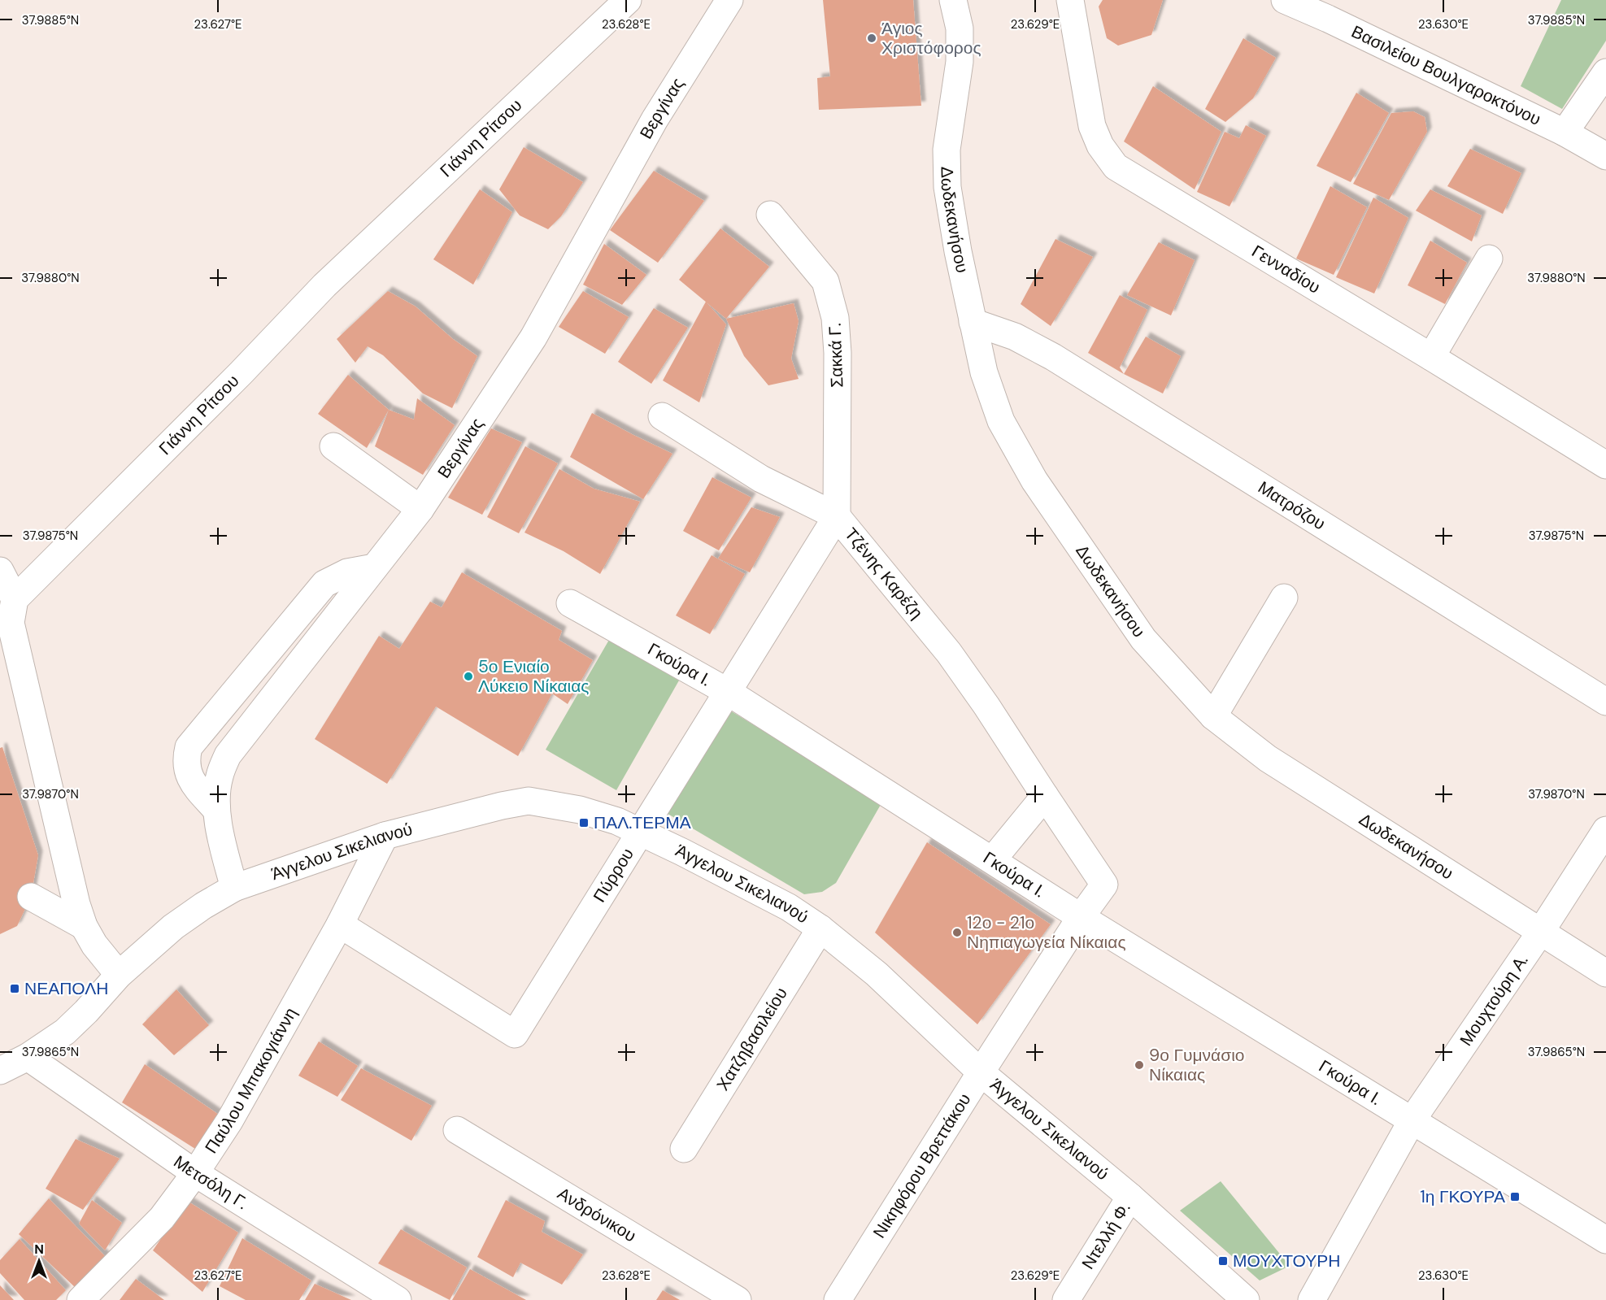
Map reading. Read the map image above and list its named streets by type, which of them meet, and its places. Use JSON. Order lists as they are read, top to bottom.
{
  "streets": {
    "street": [
      "Βασιλείου Βουλγαροκτόνου",
      "Βεργίνας",
      "Γιάννη Ρίτσου",
      "Δωδεκανήσου",
      "Γενναδίου",
      "Σακκά Γ.",
      "Ματρόζου",
      "Τζένης Καρέζη",
      "Γκούρα Ι.",
      "Άγγελου Σικελιανού",
      "Πύρρου",
      "Μουχτούρη Α.",
      "Χατζηβασιλείου",
      "Παύλου Μπακογιάννη",
      "Νικηφόρου Βρεττάκου",
      "Μετσόλη Γ.",
      "Ανδρόνικου",
      "Ντελλή Φ."
    ]
  },
  "crossings": [
    ["Βεργίνας", "Άγγελου Σικελιανού"],
    ["Δωδεκανήσου", "Ματρόζου"],
    ["Δωδεκανήσου", "Μουχτούρη Α."],
    ["Σακκά Γ.", "Τζένης Καρέζη"],
    ["Σακκά Γ.", "Πύρρου"],
    ["Τζένης Καρέζη", "Πύρρου"],
    ["Τζένης Καρέζη", "Νικηφόρου Βρεττάκου"],
    ["Γκούρα Ι.", "Πύρρου"],
    ["Γκούρα Ι.", "Μουχτούρη Α."],
    ["Γκούρα Ι.", "Νικηφόρου Βρεττάκου"],
    ["Άγγελου Σικελιανού", "Πύρρου"],
    ["Άγγελου Σικελιανού", "Χατζηβασιλείου"],
    ["Άγγελου Σικελιανού", "Παύλου Μπακογιάννη"],
    ["Άγγελου Σικελιανού", "Νικηφόρου Βρεττάκου"],
    ["Άγγελου Σικελιανού", "Ντελλή Φ."],
    ["Πύρρου", "Παύλου Μπακογιάννη"],
    ["Παύλου Μπακογιάννη", "Μετσόλη Γ."]
  ],
  "places": {
    "other": [
      "Άγιος Χριστόφορος",
      "5ο Ενιαίο Λύκειο Νίκαιας",
      "12ο - 21ο Νηπιαγωγεία Νίκαιας",
      "9ο Γυμνάσιο Νίκαιας"
    ],
    "transit": [
      "ΠΑΛ.ΤΕΡΜΑ",
      "ΝΕΑΠΟΛΗ",
      "1η ΓΚΟΥΡΑ",
      "ΜΟΥΧΤΟΥΡΗ"
    ]
  },
  "north": "top",
  "coordinates": [
    "37.9885°N",
    "23.627°E",
    "23.628°E",
    "23.629°E",
    "23.630°E",
    "37.9880°N",
    "37.9875°N",
    "37.9870°N",
    "37.9865°N"
  ]
}
